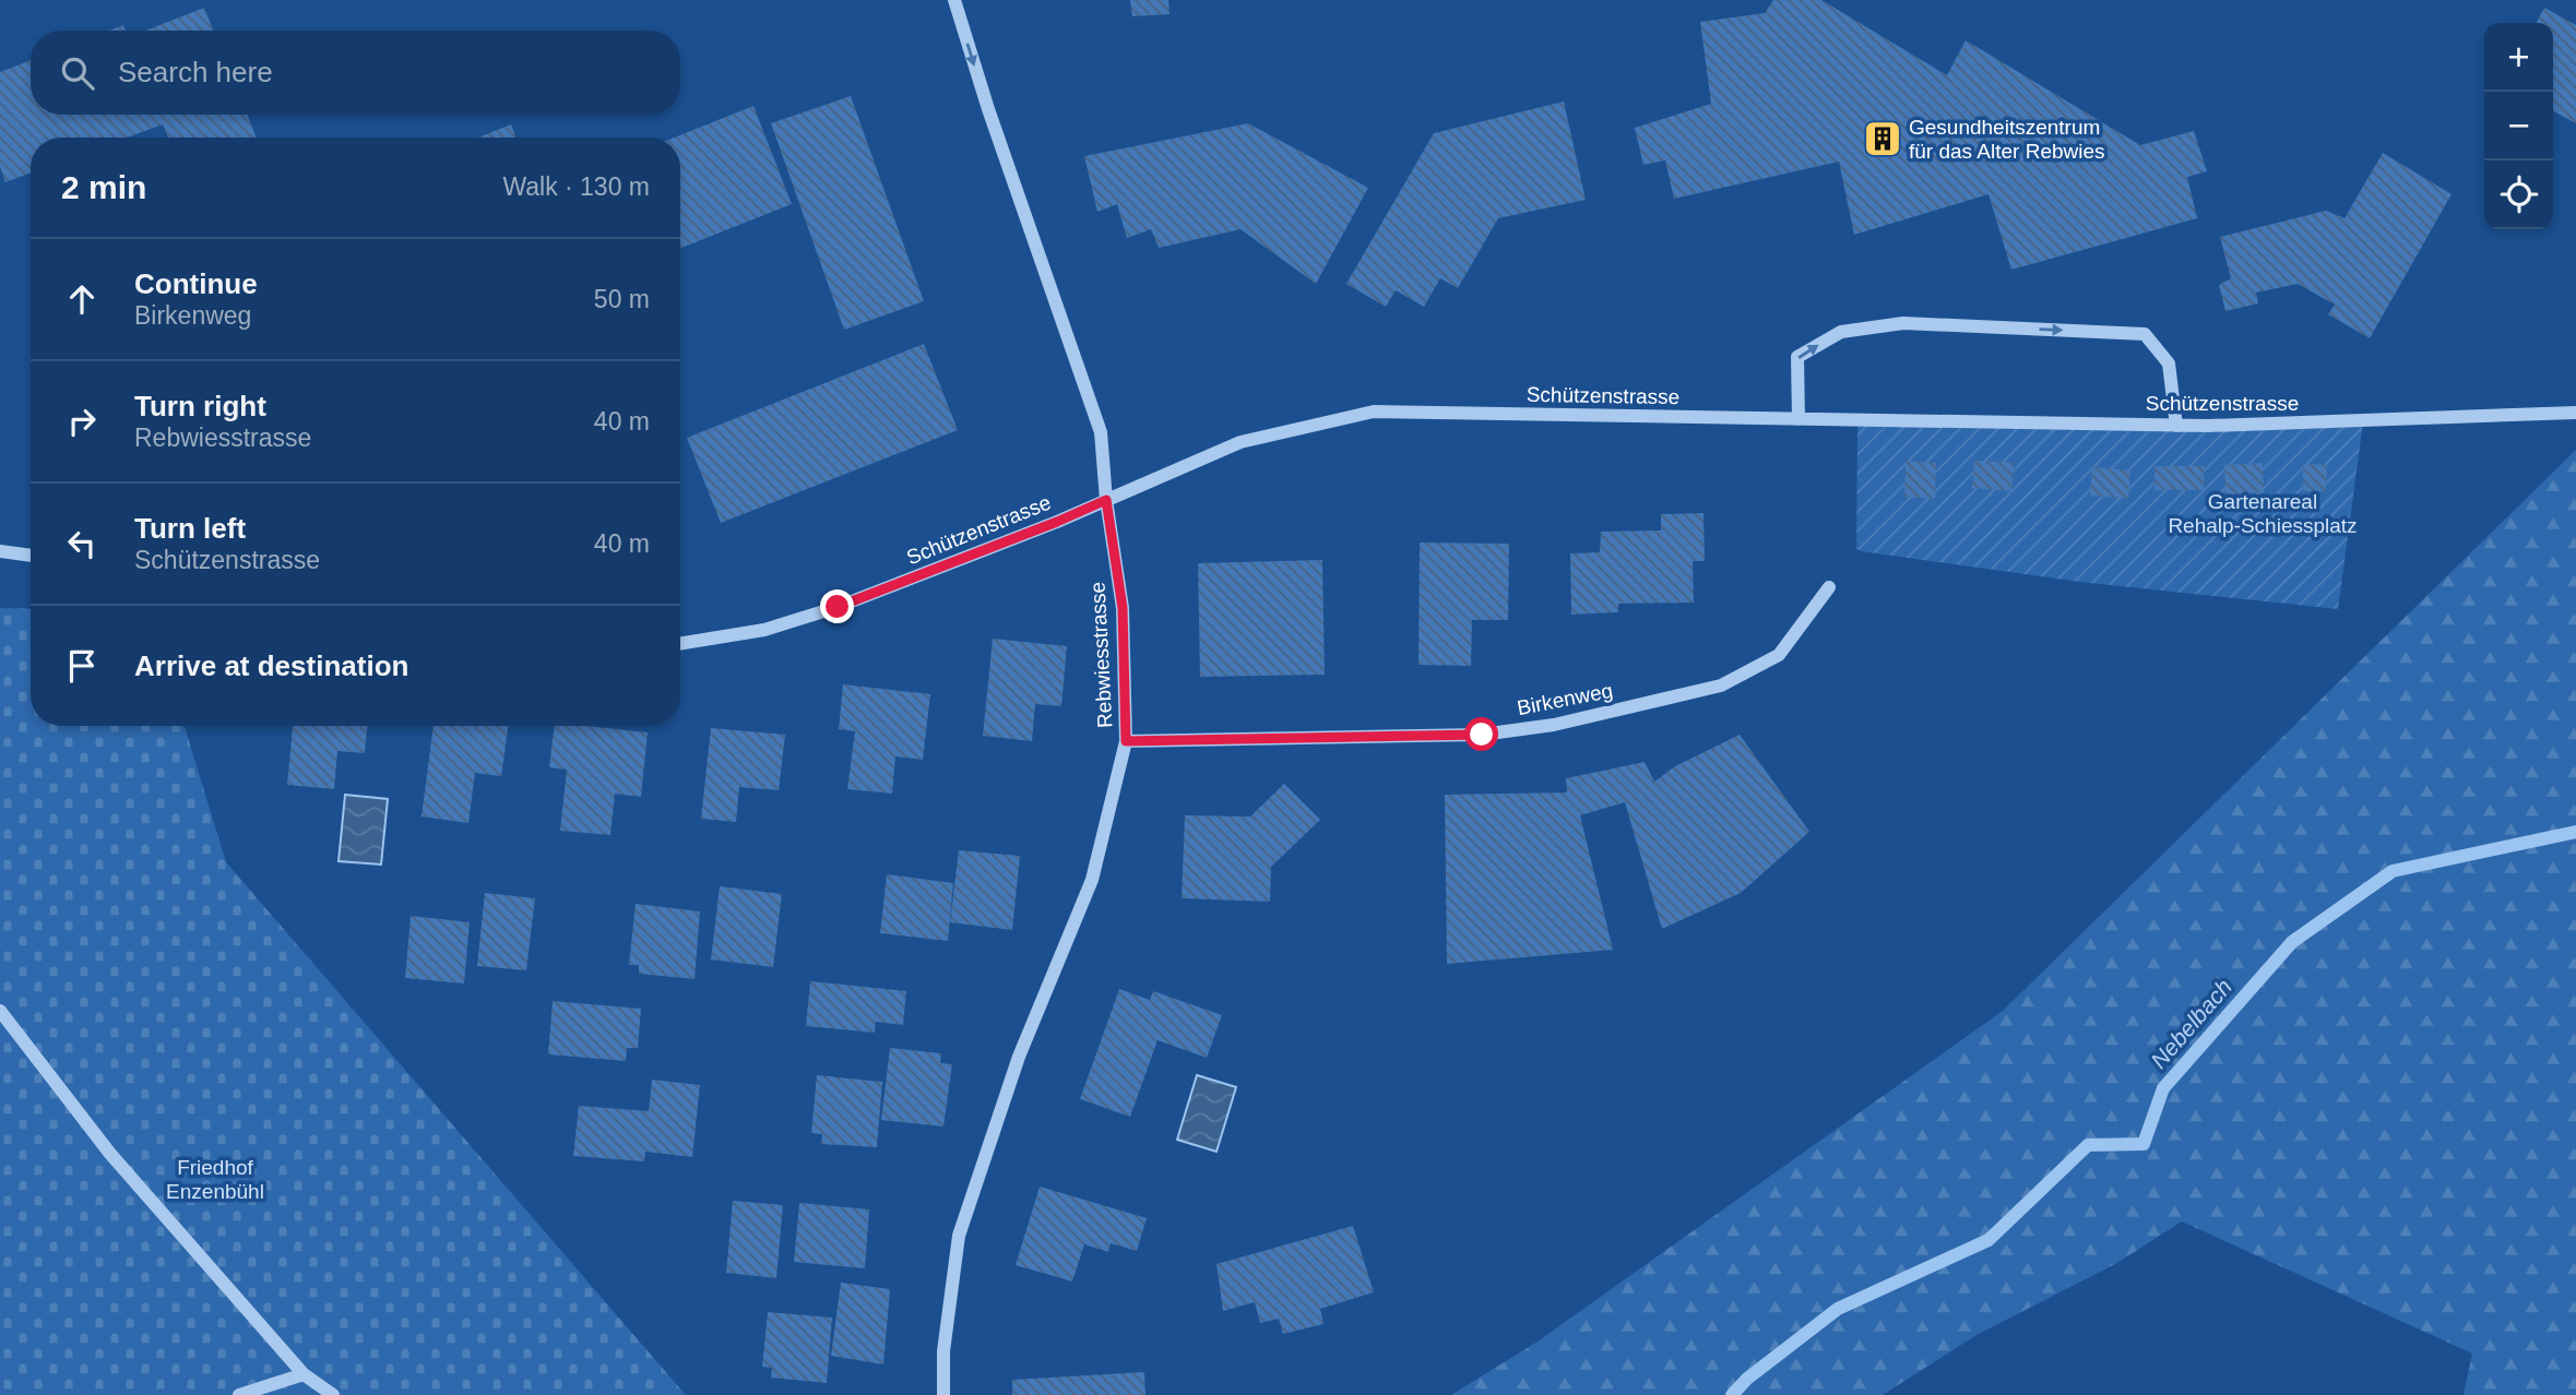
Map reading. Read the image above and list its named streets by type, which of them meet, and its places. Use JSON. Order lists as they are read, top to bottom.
{
  "streets": {
    "street": ["Schützenstrasse", "Rebwiesstrasse", "Birkenweg"]
  },
  "crossings": [
    ["Schützenstrasse", "Rebwiesstrasse"],
    ["Rebwiesstrasse", "Birkenweg"]
  ],
  "one_way": ["Rebwiesstrasse"],
  "water": ["Nebelbach"],
  "parks": ["Gartenareal Rehalp-Schiessplatz", "Friedhof Enzenbühl"],
  "places": {
    "building": ["Gesundheitszentrum für das Alter Rebwies"]
  },
  "page": {
    "map_buttons": ["+", "−"],
    "search": "Search here",
    "heading": ["2 min", "Walk · 130 m"],
    "list": [
      ["Continue", "Birkenweg", "50 m"],
      ["Turn right", "Rebwiesstrasse", "40 m"],
      ["Turn left", "Schützenstrasse", "40 m"],
      "Arrive at destination"
    ]
  }
}
